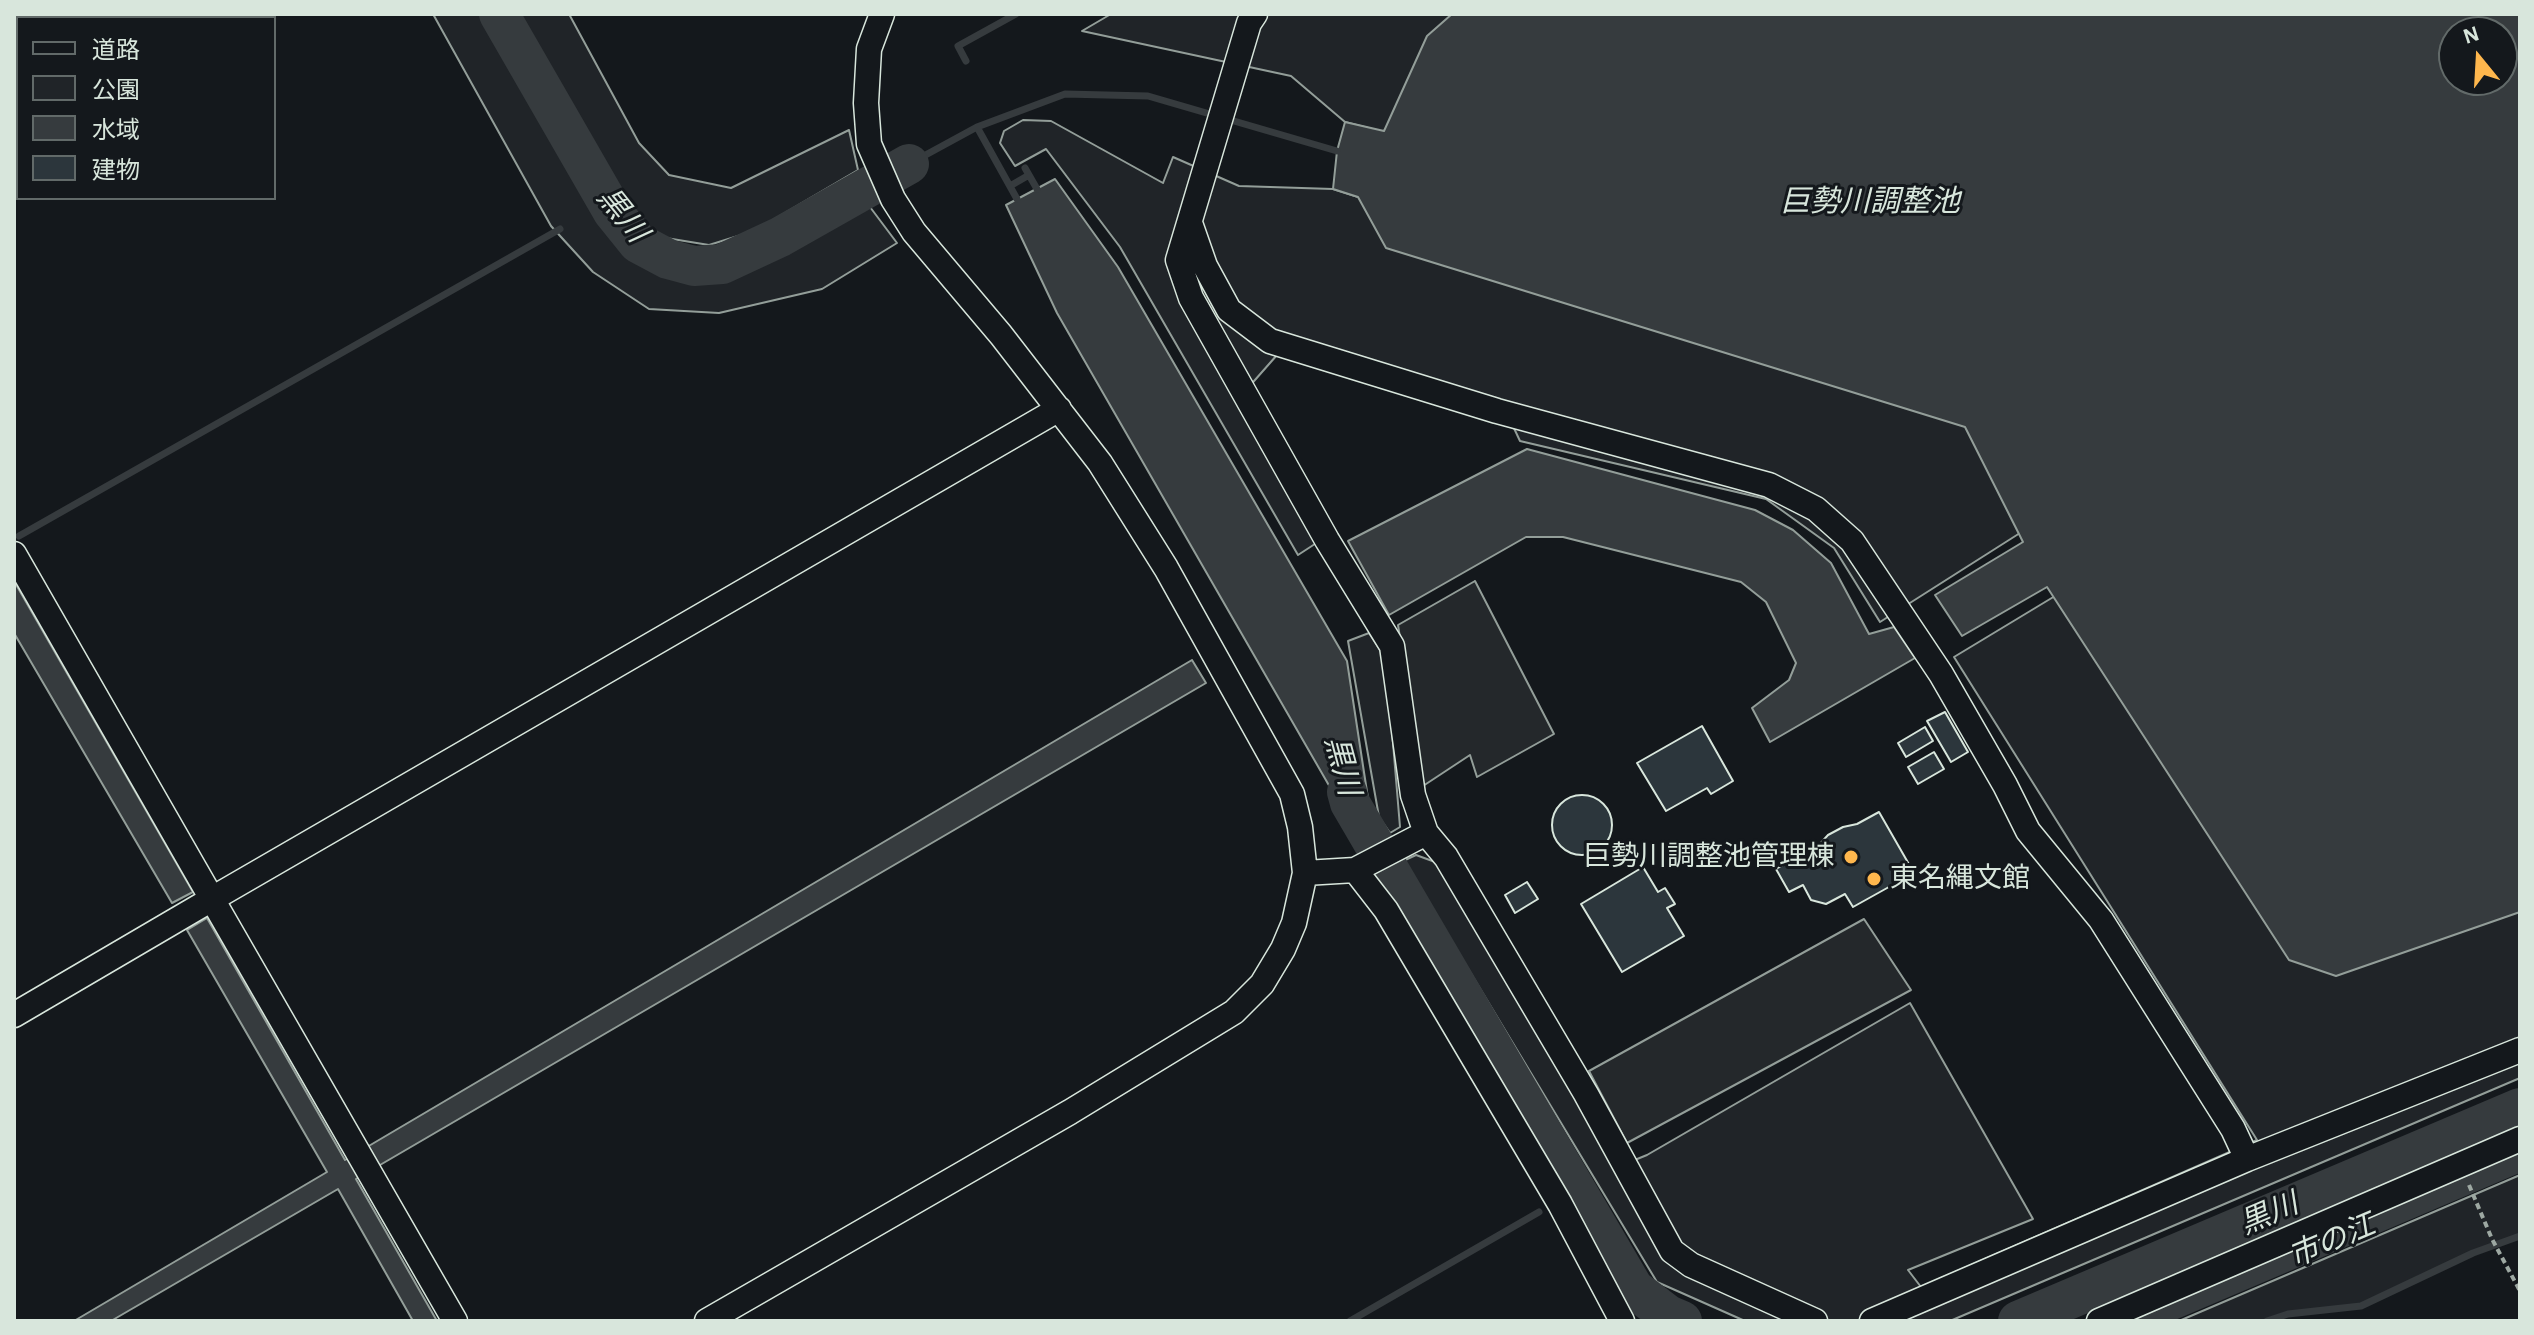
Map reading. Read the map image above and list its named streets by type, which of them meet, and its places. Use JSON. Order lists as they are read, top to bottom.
{
  "water": ["巨勢川調整池", "黒川", "市の江"],
  "places": ["巨勢川調整池管理棟", "東名縄文館"],
  "legend": [
    "道路",
    "公園",
    "水域",
    "建物"
  ],
  "north": "top"
}
